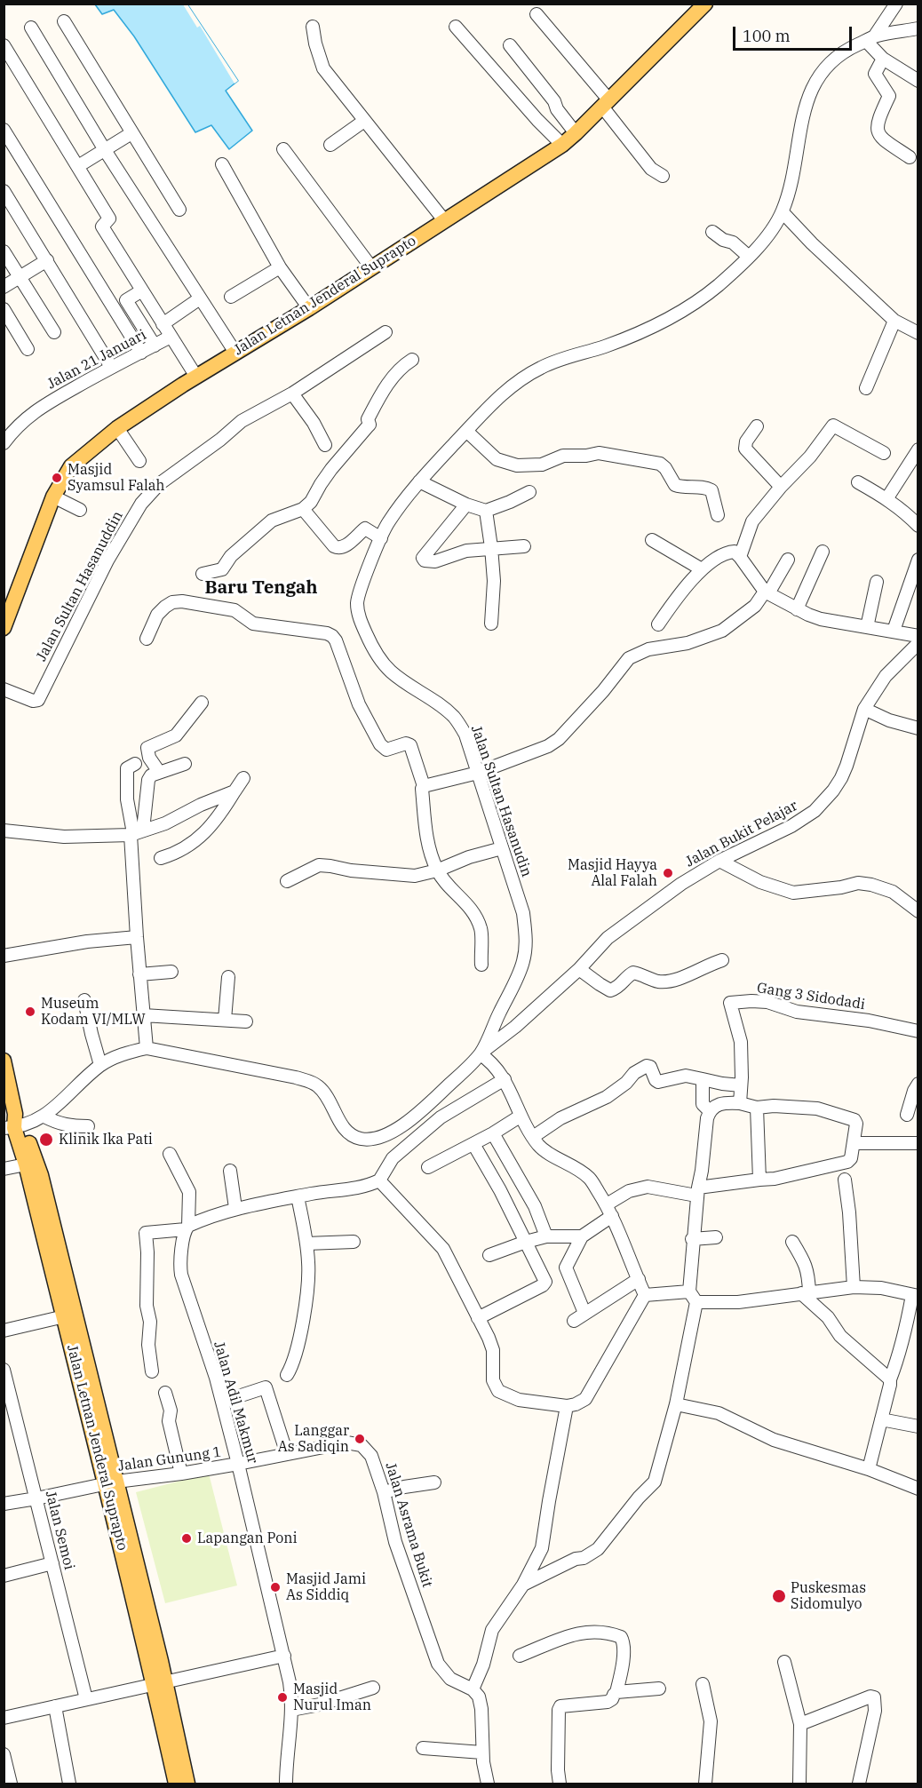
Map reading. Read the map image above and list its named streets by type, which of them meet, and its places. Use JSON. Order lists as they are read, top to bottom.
{
  "streets": {
    "main road": ["Jalan Letnan Jenderal Suprapto"],
    "street": [
      "Jalan 21 Januari",
      "Jalan Sultan Hasanuddin",
      "Jalan Sultan Hasanudin",
      "Jalan Bukit Pelajar",
      "Gang 3 Sidodadi",
      "Jalan Adil Makmur",
      "Jalan Gunung 1",
      "Jalan Asrama Bukit",
      "Jalan Semoi"
    ]
  },
  "crossings": [
    ["Jalan Letnan Jenderal Suprapto", "Jalan 21 Januari"],
    ["Jalan Letnan Jenderal Suprapto", "Jalan Sultan Hasanudin"],
    ["Jalan Letnan Jenderal Suprapto", "Jalan Gunung 1"],
    ["Jalan Sultan Hasanudin", "Jalan Bukit Pelajar"],
    ["Jalan Adil Makmur", "Jalan Gunung 1"],
    ["Jalan Adil Makmur", "Jalan Asrama Bukit"],
    ["Jalan Gunung 1", "Jalan Asrama Bukit"],
    ["Jalan Gunung 1", "Jalan Semoi"]
  ],
  "districts": ["Baru Tengah"],
  "places": [
    "Masjid Syamsul Falah",
    "Masjid Hayya Alal Falah",
    "Museum Kodam VI/MLW",
    "Klinik Ika Pati",
    "Langgar As Sadiqin",
    "Lapangan Poni",
    "Masjid Jami As Siddiq",
    "Puskesmas Sidomulyo",
    "Masjid Nurul Iman"
  ],
  "scale_bar": "100 m"
}
